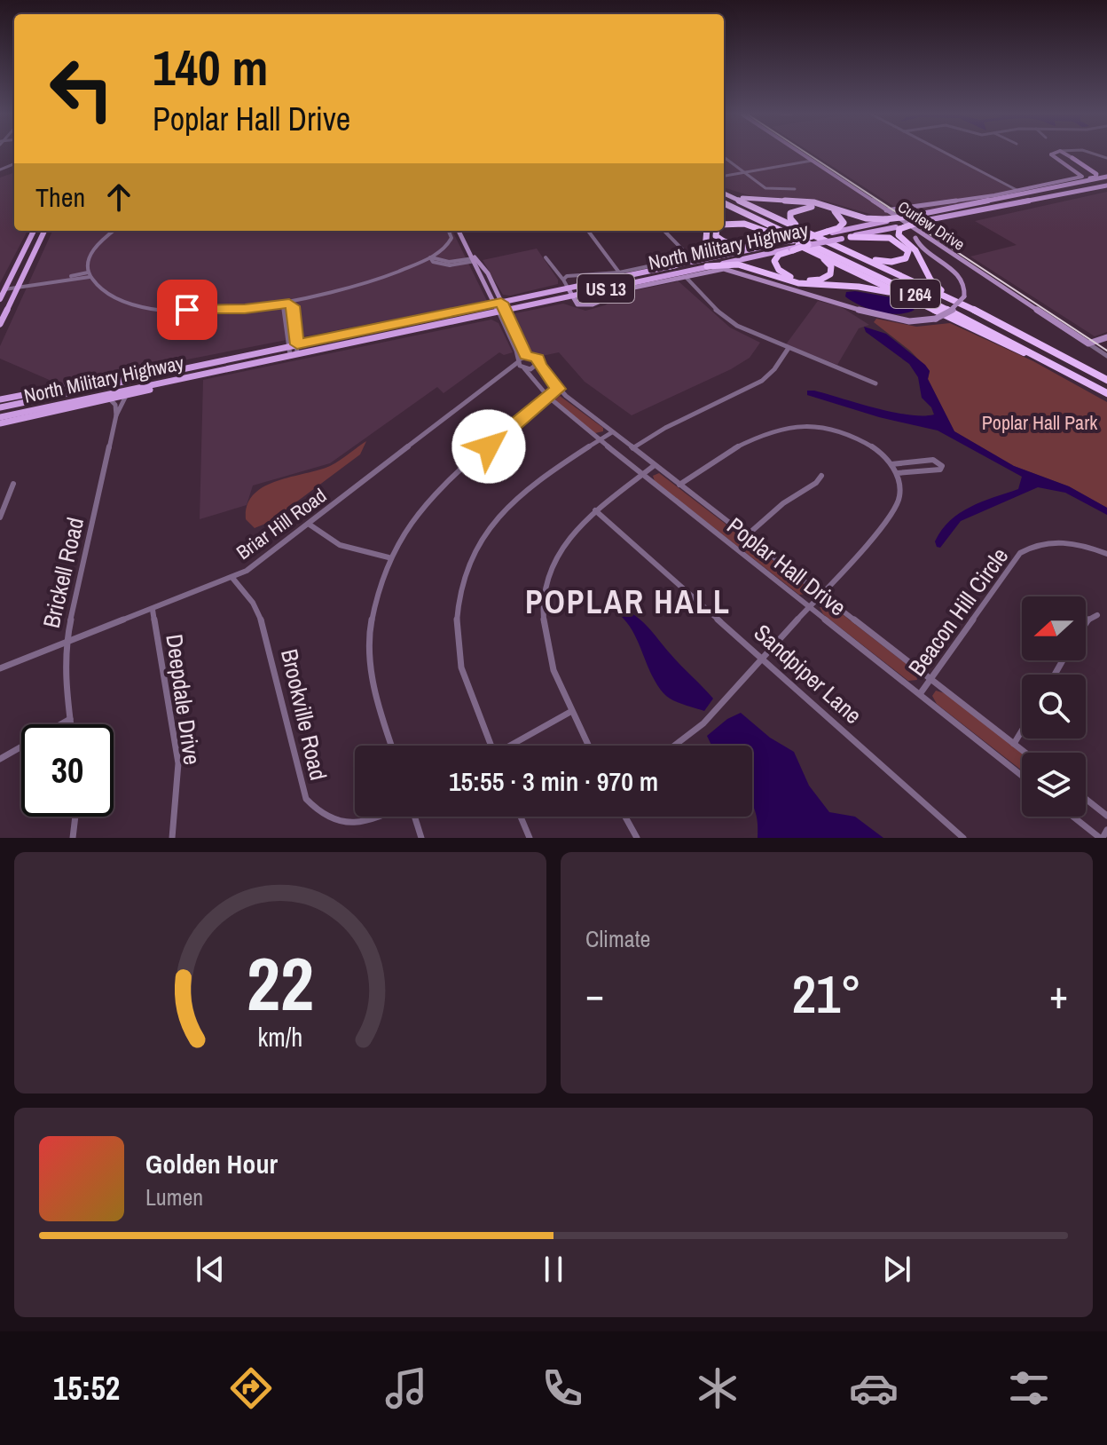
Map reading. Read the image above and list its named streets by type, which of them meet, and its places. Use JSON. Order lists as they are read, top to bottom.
{
  "streets": {
    "highway": ["I 264"],
    "main road": ["North Military Highway", "US 13"],
    "street": [
      "Curlew Drive",
      "Briar Hill Road",
      "Poplar Hall Drive",
      "Brickell Road",
      "Beacon Hill Circle",
      "Sandpiper Lane",
      "Deepdale Drive",
      "Brookville Road"
    ]
  },
  "crossings": [
    ["Briar Hill Road", "Poplar Hall Drive"],
    ["Briar Hill Road", "Brickell Road"],
    ["Briar Hill Road", "Deepdale Drive"],
    ["Briar Hill Road", "Brookville Road"],
    ["Poplar Hall Drive", "Beacon Hill Circle"]
  ],
  "districts": ["POPLAR HALL"],
  "parks": ["Poplar Hall Park"],
  "north": "left",
  "page": {
    "turn": ["140 m", "Poplar Hall Drive"],
    "then": "Then",
    "limit": "30",
    "trip": "15:55 · 3 min · 970 m",
    "tile": "Climate",
    "heat": ["−", "21°", "+"],
    "song": ["Golden Hour", "Lumen"],
    "tabs": "15:52",
    "gauge": ["22", "km/h"]
  }
}
